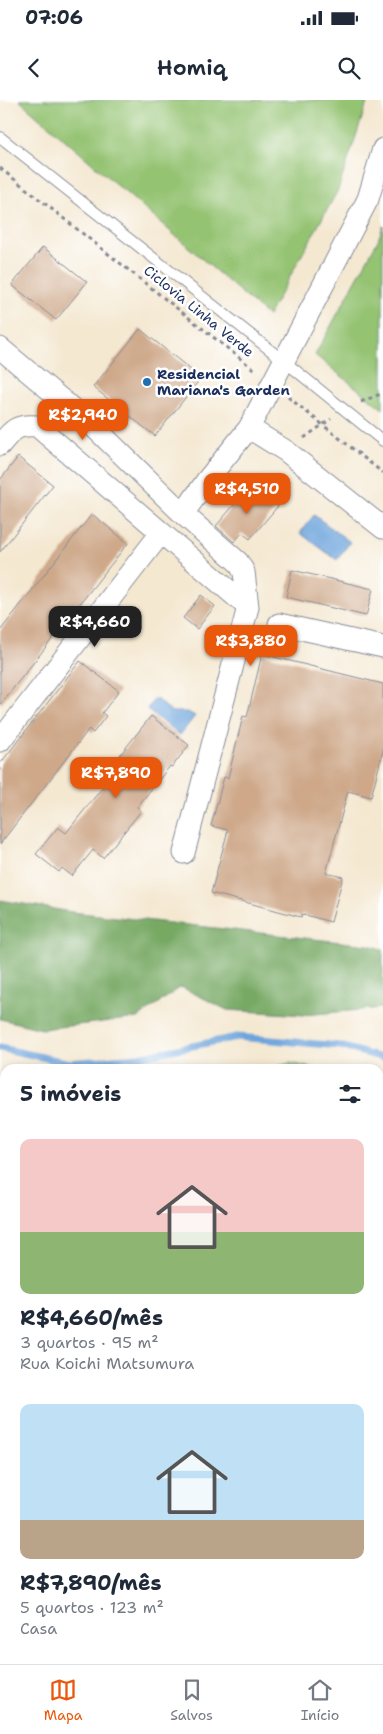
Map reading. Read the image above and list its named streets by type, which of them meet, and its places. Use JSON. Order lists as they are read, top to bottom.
{
  "streets": {
    "path": ["Ciclovia Linha Verde"]
  },
  "places": ["Residencial Mariana's Garden"],
  "page": {
    "status": "07:06",
    "header": "Homiq",
    "price": [
      "R$2,940",
      "R$4,510",
      "R$4,660",
      "R$3,880",
      "R$7,890"
    ],
    "heading": "5 imóveis",
    "list": [
      {
        "name": "R$4,660/mês",
        "note": "3 quartos · 95 m² · Rua Koichi Matsumura"
      },
      {
        "name": "R$7,890/mês",
        "note": "5 quartos · 123 m² · Casa"
      }
    ],
    "tabs": ["Mapa", "Salvos", "Início"]
  }
}
